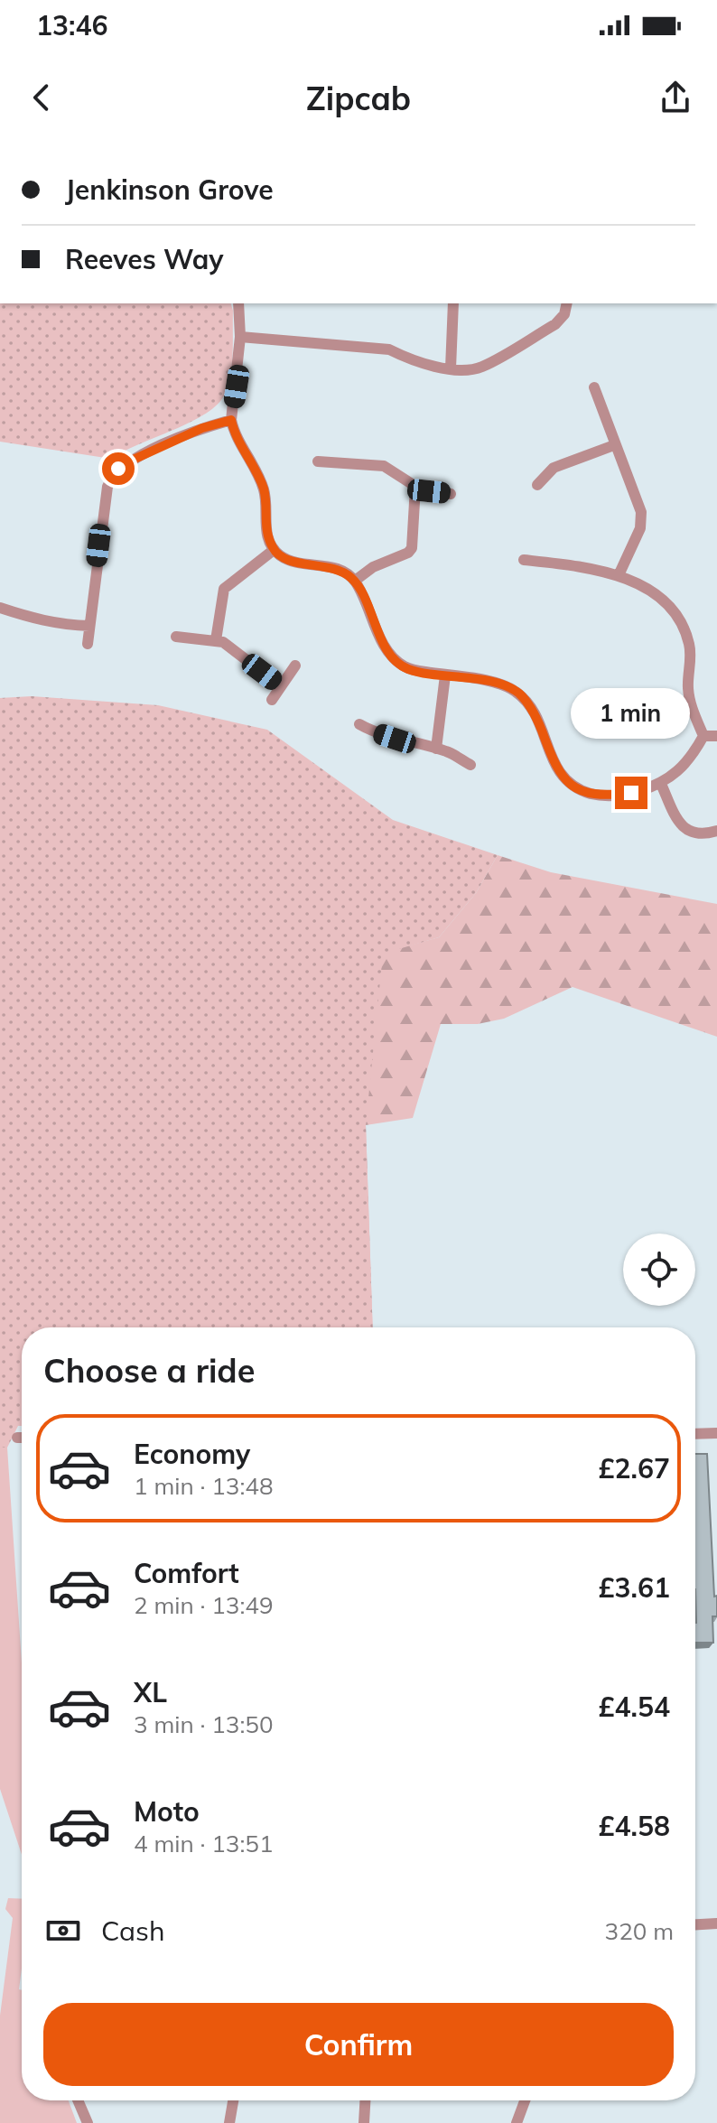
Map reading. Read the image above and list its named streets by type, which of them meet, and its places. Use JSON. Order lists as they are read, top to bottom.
{
  "page": {
    "status": "13:46",
    "header": "Zipcab",
    "banner": ["Jenkinson Grove", "Reeves Way"],
    "bubble": "1 min",
    "heading": "Choose a ride",
    "list": [
      {
        "name": "Economy",
        "note": "1 min · 13:48",
        "value": "£2.67"
      },
      {
        "name": "Comfort",
        "note": "2 min · 13:49",
        "value": "£3.61"
      },
      {
        "name": "XL",
        "note": "3 min · 13:50",
        "value": "£4.54"
      },
      {
        "name": "Moto",
        "note": "4 min · 13:51",
        "value": "£4.58"
      }
    ],
    "pay": ["Cash", "320 m"],
    "buttons": "Confirm"
  }
}
